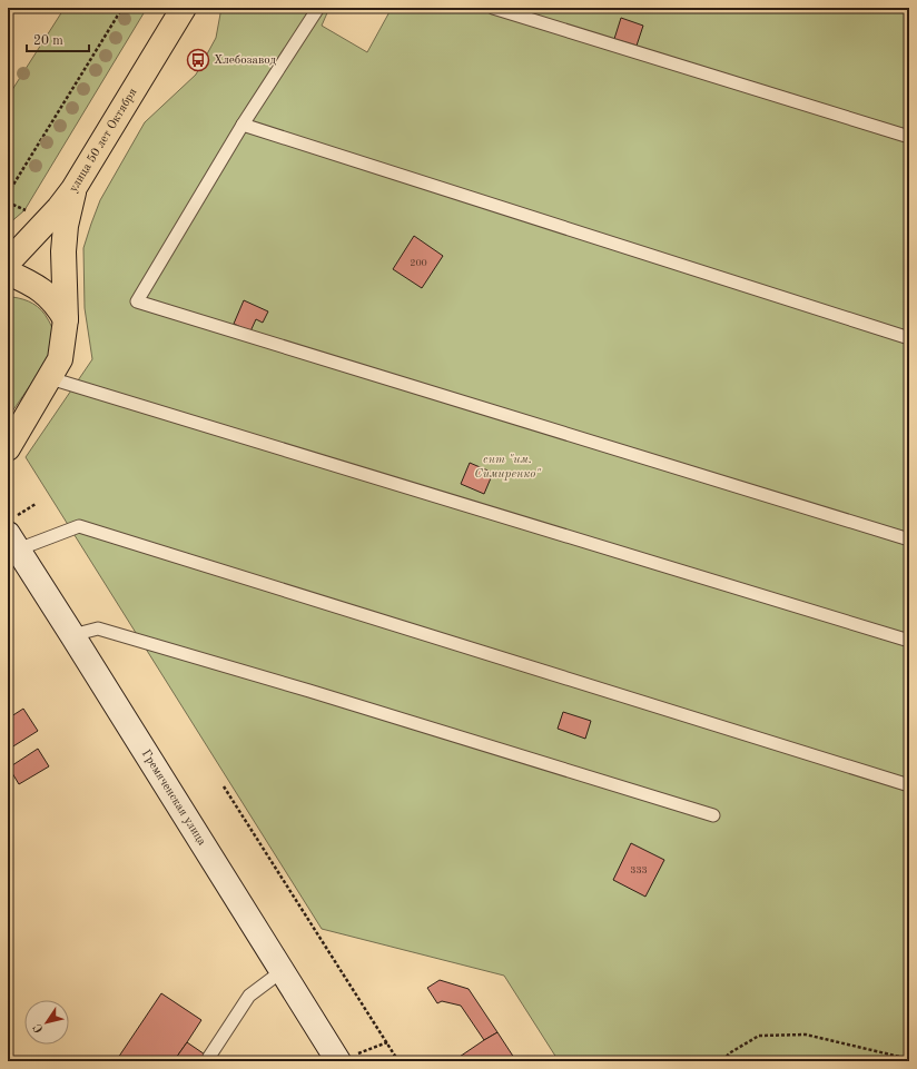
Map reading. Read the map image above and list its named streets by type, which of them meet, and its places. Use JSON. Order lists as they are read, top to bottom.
{
  "streets": {
    "main road": ["улица 50 лет Октября", "Гремяченская улица"]
  },
  "parks": ["снт \"им. Симиренко\""],
  "places": {
    "bus stop": ["Хлебозавод"]
  },
  "house_numbers": ["200", "333"],
  "scale_bar": "20 m",
  "north": "bottom left"
}
